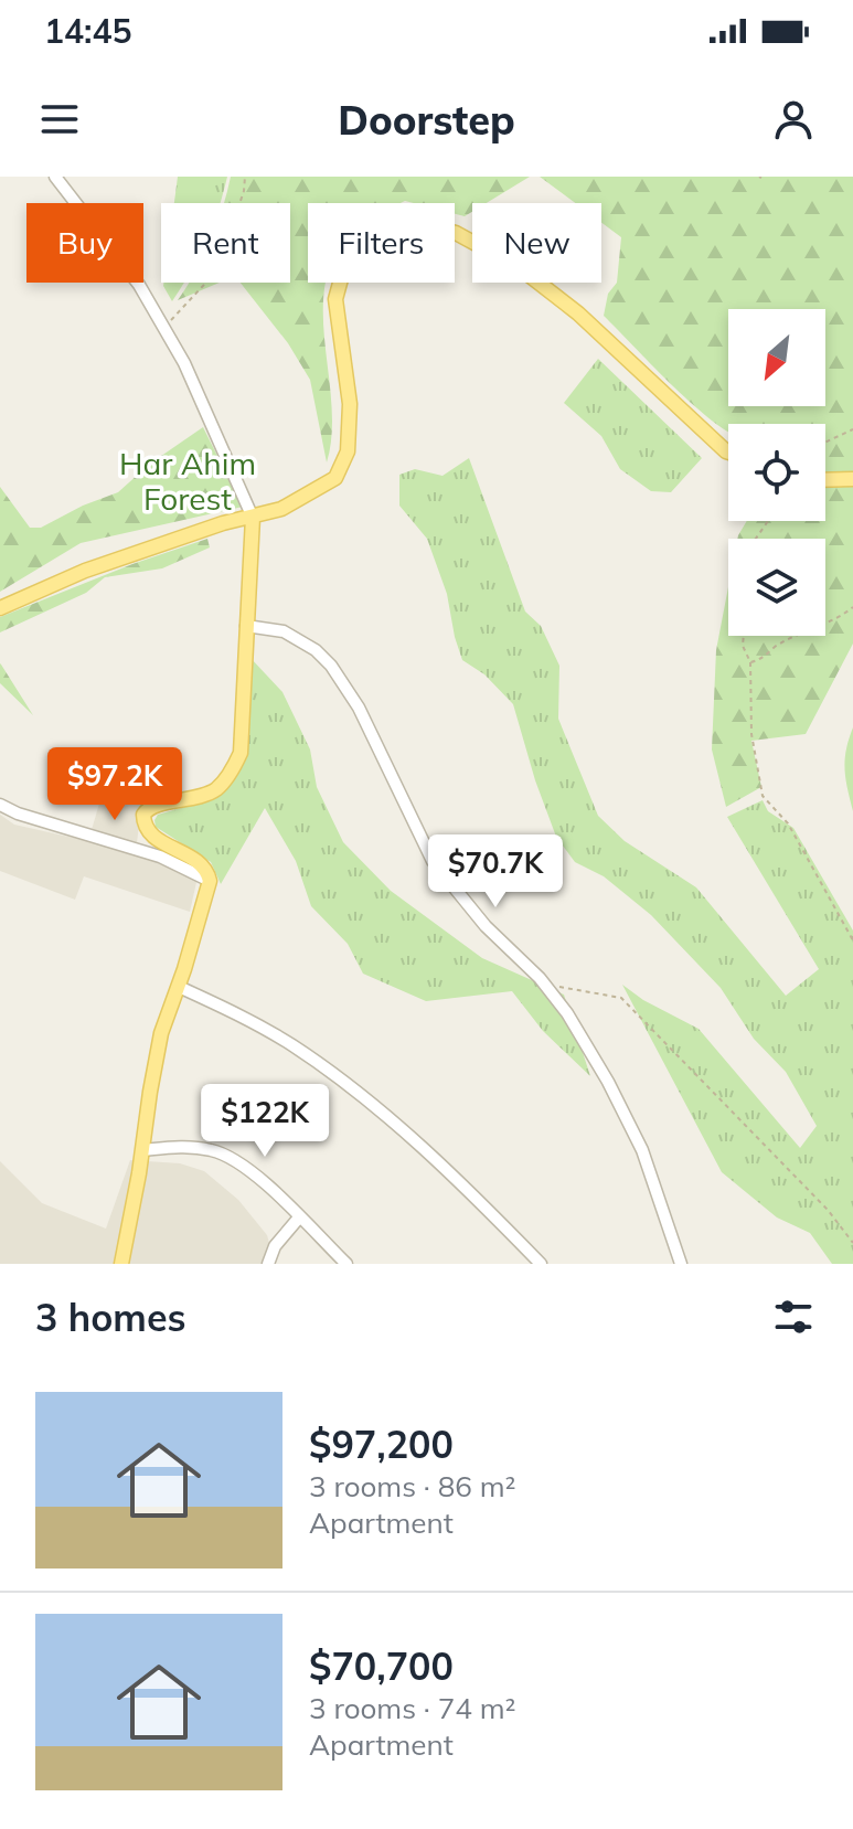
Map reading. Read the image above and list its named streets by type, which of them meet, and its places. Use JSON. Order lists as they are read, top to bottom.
{
  "parks": ["Har Ahim Forest"],
  "north": "bottom left",
  "page": {
    "status": "14:45",
    "header": "Doorstep",
    "chip": [
      "Buy",
      "Rent",
      "Filters",
      "New"
    ],
    "price": ["$97.2K", "$70.7K", "$122K"],
    "heading": "3 homes",
    "list": [
      {
        "name": "$97,200",
        "note": "3 rooms · 86 m² · Apartment"
      },
      {
        "name": "$70,700",
        "note": "3 rooms · 74 m² · Apartment"
      }
    ]
  }
}
